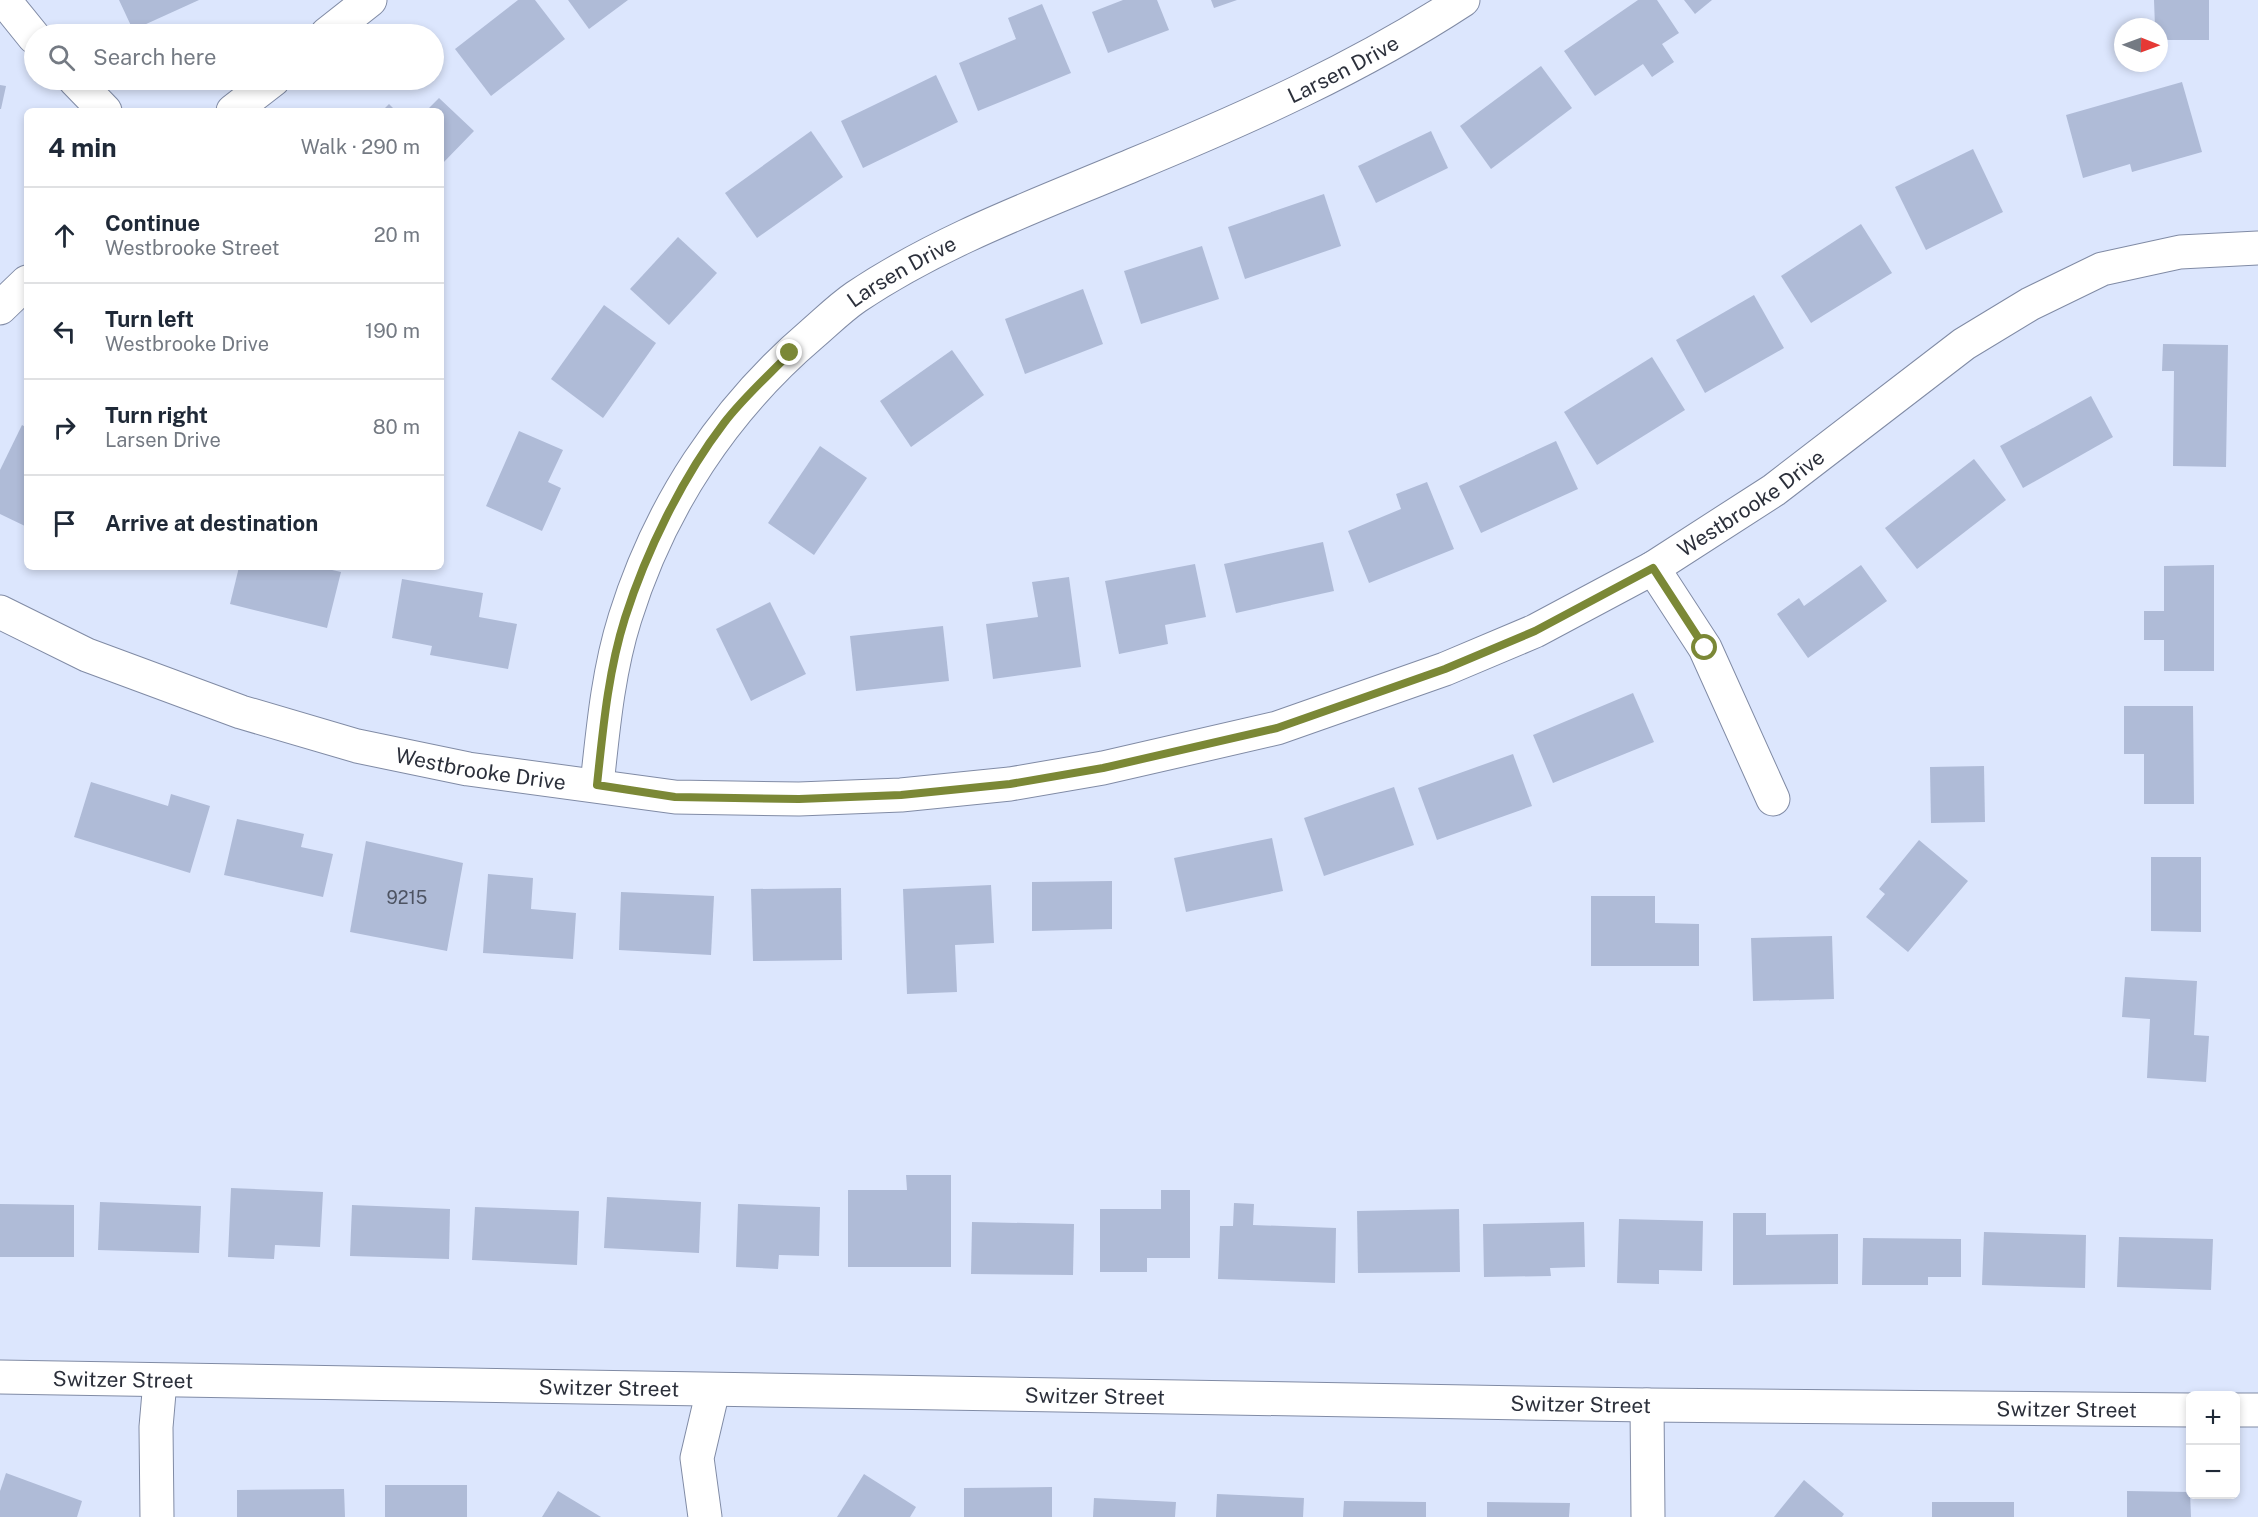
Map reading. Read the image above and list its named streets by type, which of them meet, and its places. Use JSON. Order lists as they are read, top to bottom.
{
  "streets": {
    "street": ["Larsen Drive", "Westbrooke Drive", "Switzer Street"]
  },
  "crossings": [
    ["Larsen Drive", "Westbrooke Drive"]
  ],
  "house_numbers": ["9215"],
  "north": "right",
  "page": {
    "search": "Search here",
    "heading": ["4 min", "Walk · 290 m"],
    "list": [
      ["Continue", "Westbrooke Street", "20 m"],
      ["Turn left", "Westbrooke Drive", "190 m"],
      ["Turn right", "Larsen Drive", "80 m"],
      "Arrive at destination"
    ],
    "map_buttons": ["+", "−"]
  }
}
